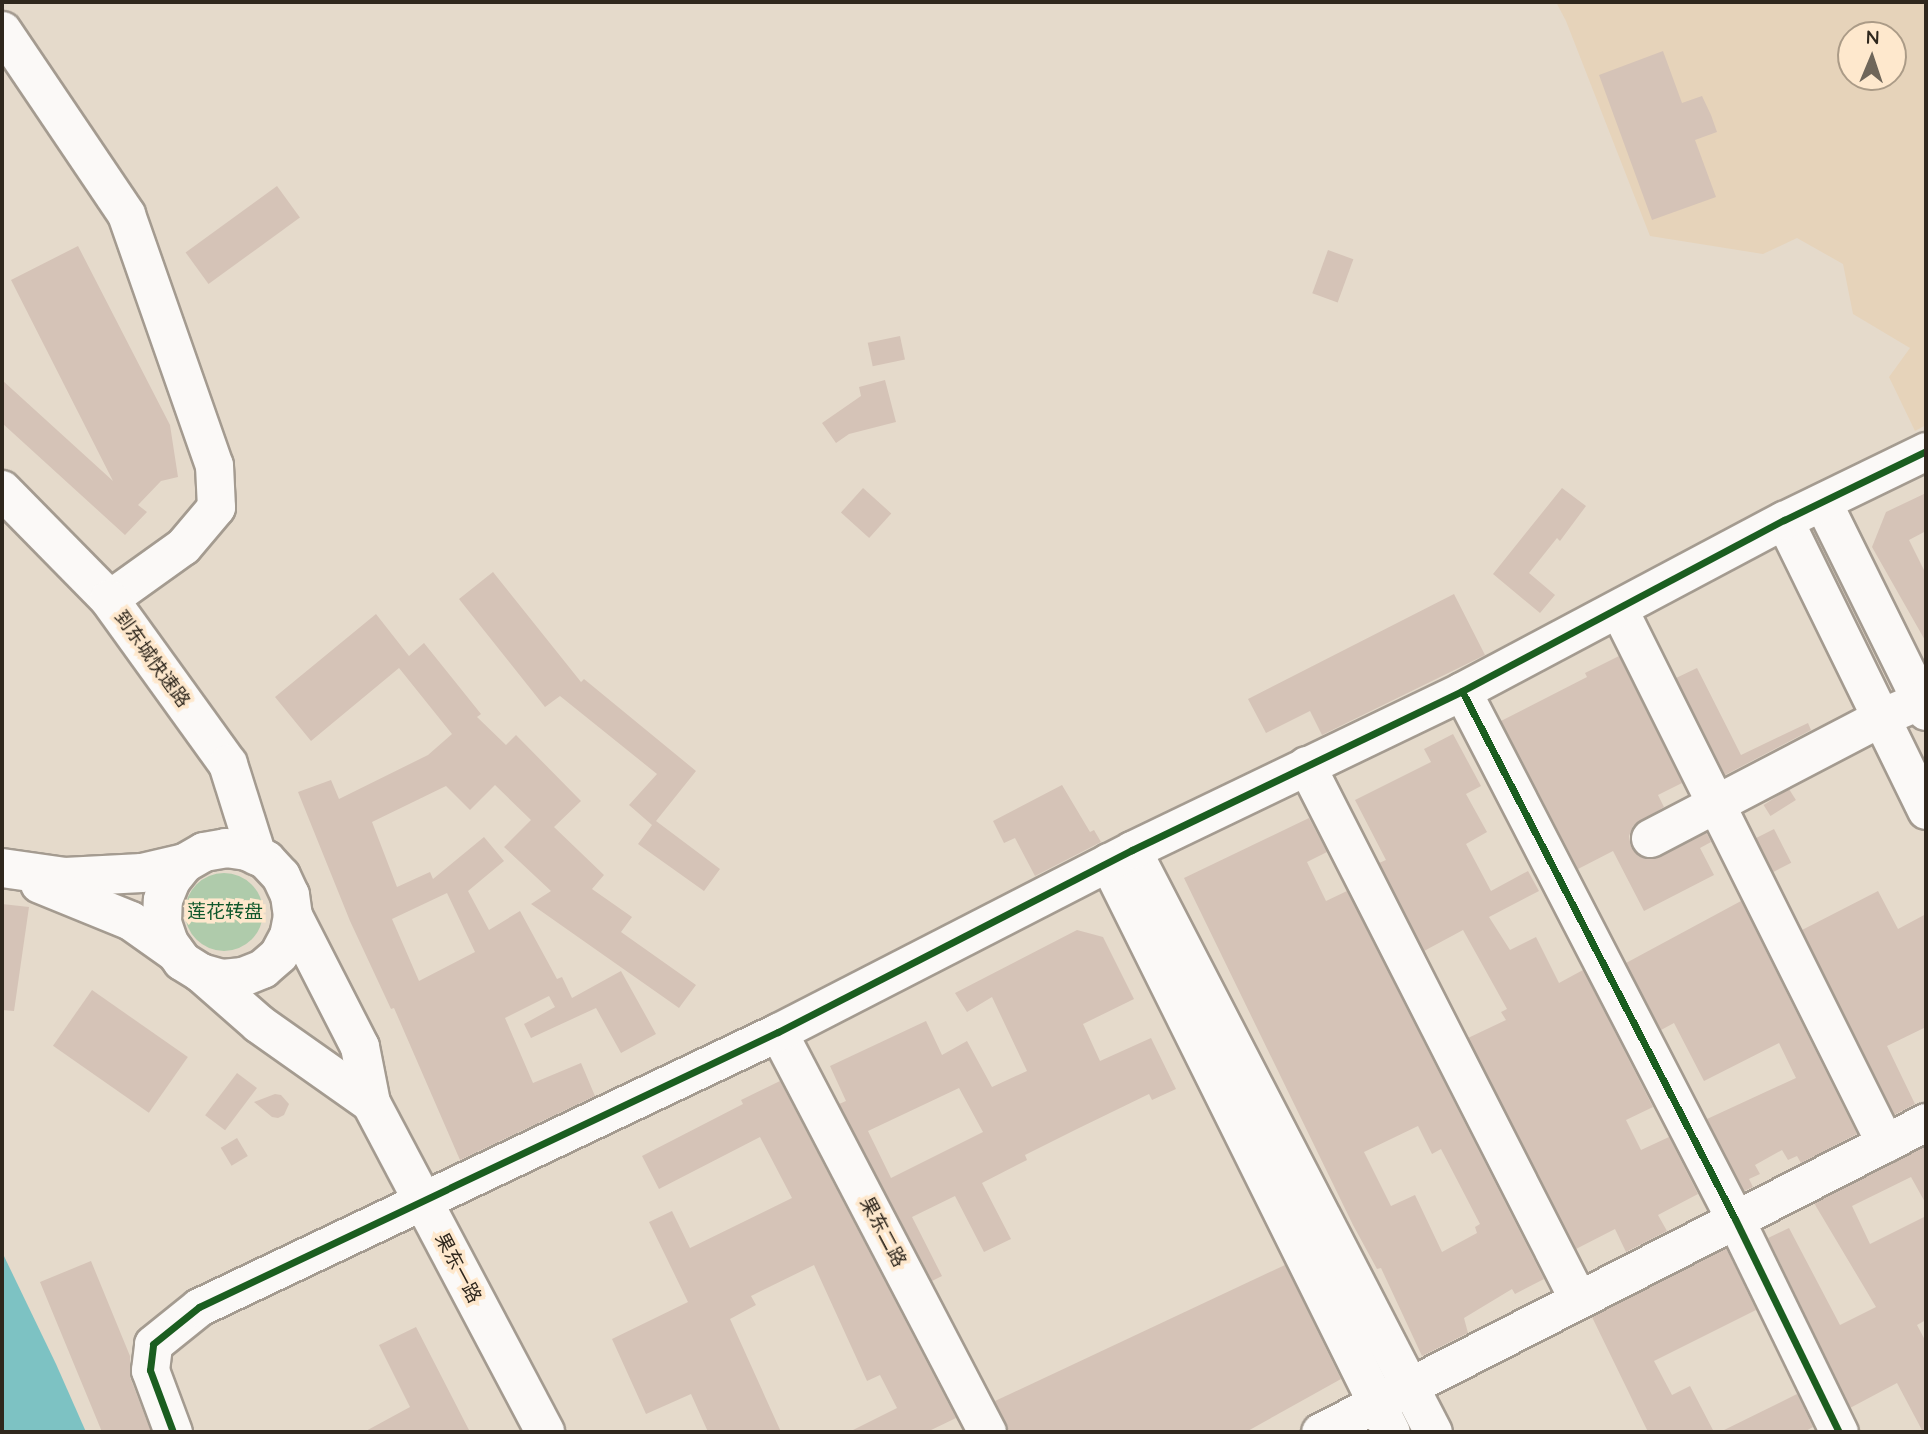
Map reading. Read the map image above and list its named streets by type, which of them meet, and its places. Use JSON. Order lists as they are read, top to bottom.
{
  "streets": {
    "main road": ["到东城快速路", "果东一路"],
    "street": ["果东二路"]
  },
  "parks": ["莲花转盘"],
  "north": "top"
}
